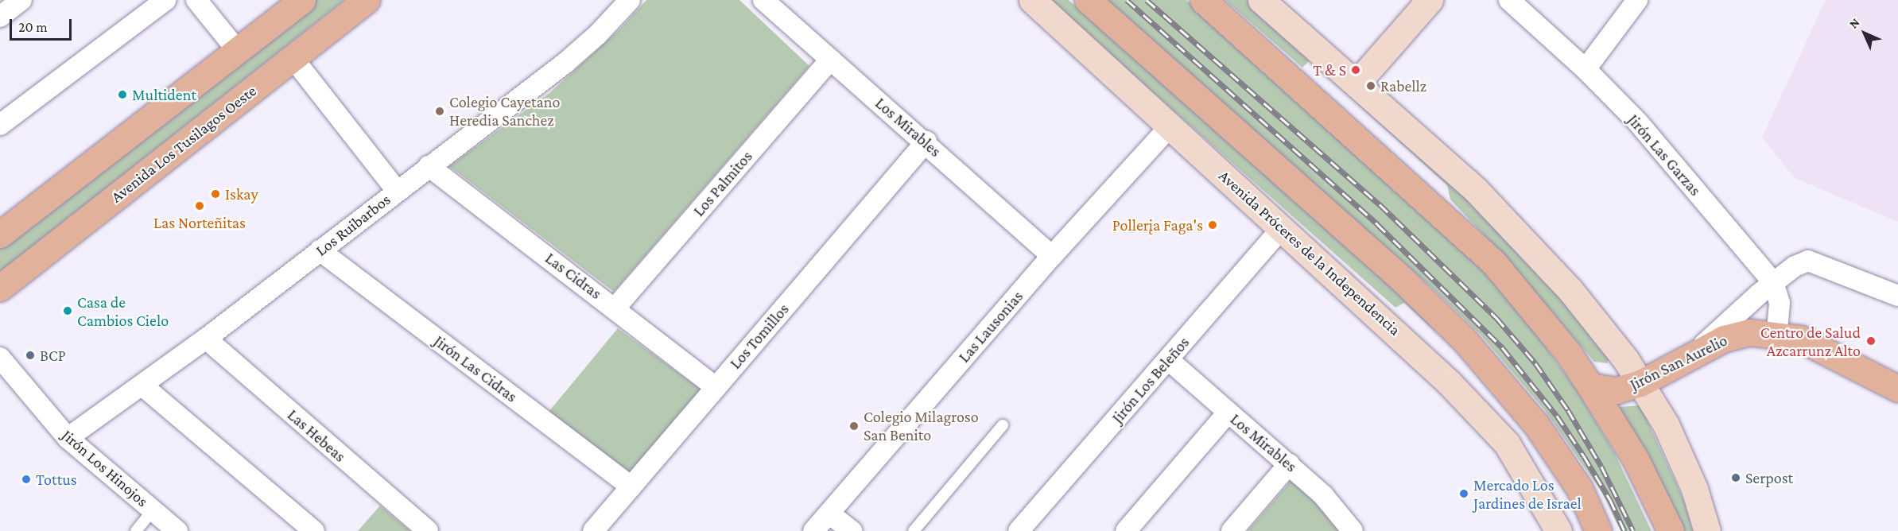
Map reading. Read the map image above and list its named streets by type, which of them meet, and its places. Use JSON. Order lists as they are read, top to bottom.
{
  "streets": {
    "main road": ["Avenida Los Tusilagos Oeste", "Avenida Próceres de la Independencia", "Jirón San Aurelio"],
    "street": [
      "Los Mirables",
      "Jirón Las Garzas",
      "Los Palmitos",
      "Los Ruibarbos",
      "Las Cidras",
      "Las Lausonias",
      "Los Tomillos",
      "Jirón Las Cidras",
      "Jirón Los Beleños",
      "Las Hebeas",
      "Jirón Los Hinojos"
    ]
  },
  "crossings": [
    ["Los Mirables", "Los Palmitos"],
    ["Los Mirables", "Las Lausonias"],
    ["Los Mirables", "Los Tomillos"],
    ["Los Mirables", "Jirón Los Beleños"],
    ["Jirón Las Garzas", "Jirón San Aurelio"],
    ["Los Palmitos", "Las Cidras"],
    ["Los Ruibarbos", "Las Cidras"],
    ["Los Ruibarbos", "Jirón Las Cidras"],
    ["Los Ruibarbos", "Las Hebeas"],
    ["Los Ruibarbos", "Jirón Los Hinojos"],
    ["Avenida Próceres de la Independencia", "Las Lausonias"],
    ["Avenida Próceres de la Independencia", "Jirón Los Beleños"],
    ["Las Cidras", "Los Tomillos"],
    ["Los Tomillos", "Jirón Las Cidras"]
  ],
  "places": [
    "T & S",
    "Rabellz",
    "Multident",
    "Colegio Cayetano Heredia Sanchez",
    "Iskay",
    "Las Norteñitas",
    "Pollerįa Faga's",
    "Casa de Cambios Cielo",
    "Centro de Salud Azcarrunz Alto",
    "BCP",
    "Colegio Milagroso San Benito",
    "Serpost",
    "Tottus",
    "Mercado Los Jardines de Israel"
  ],
  "scale_bar": "20 m",
  "north": "top left"
}
